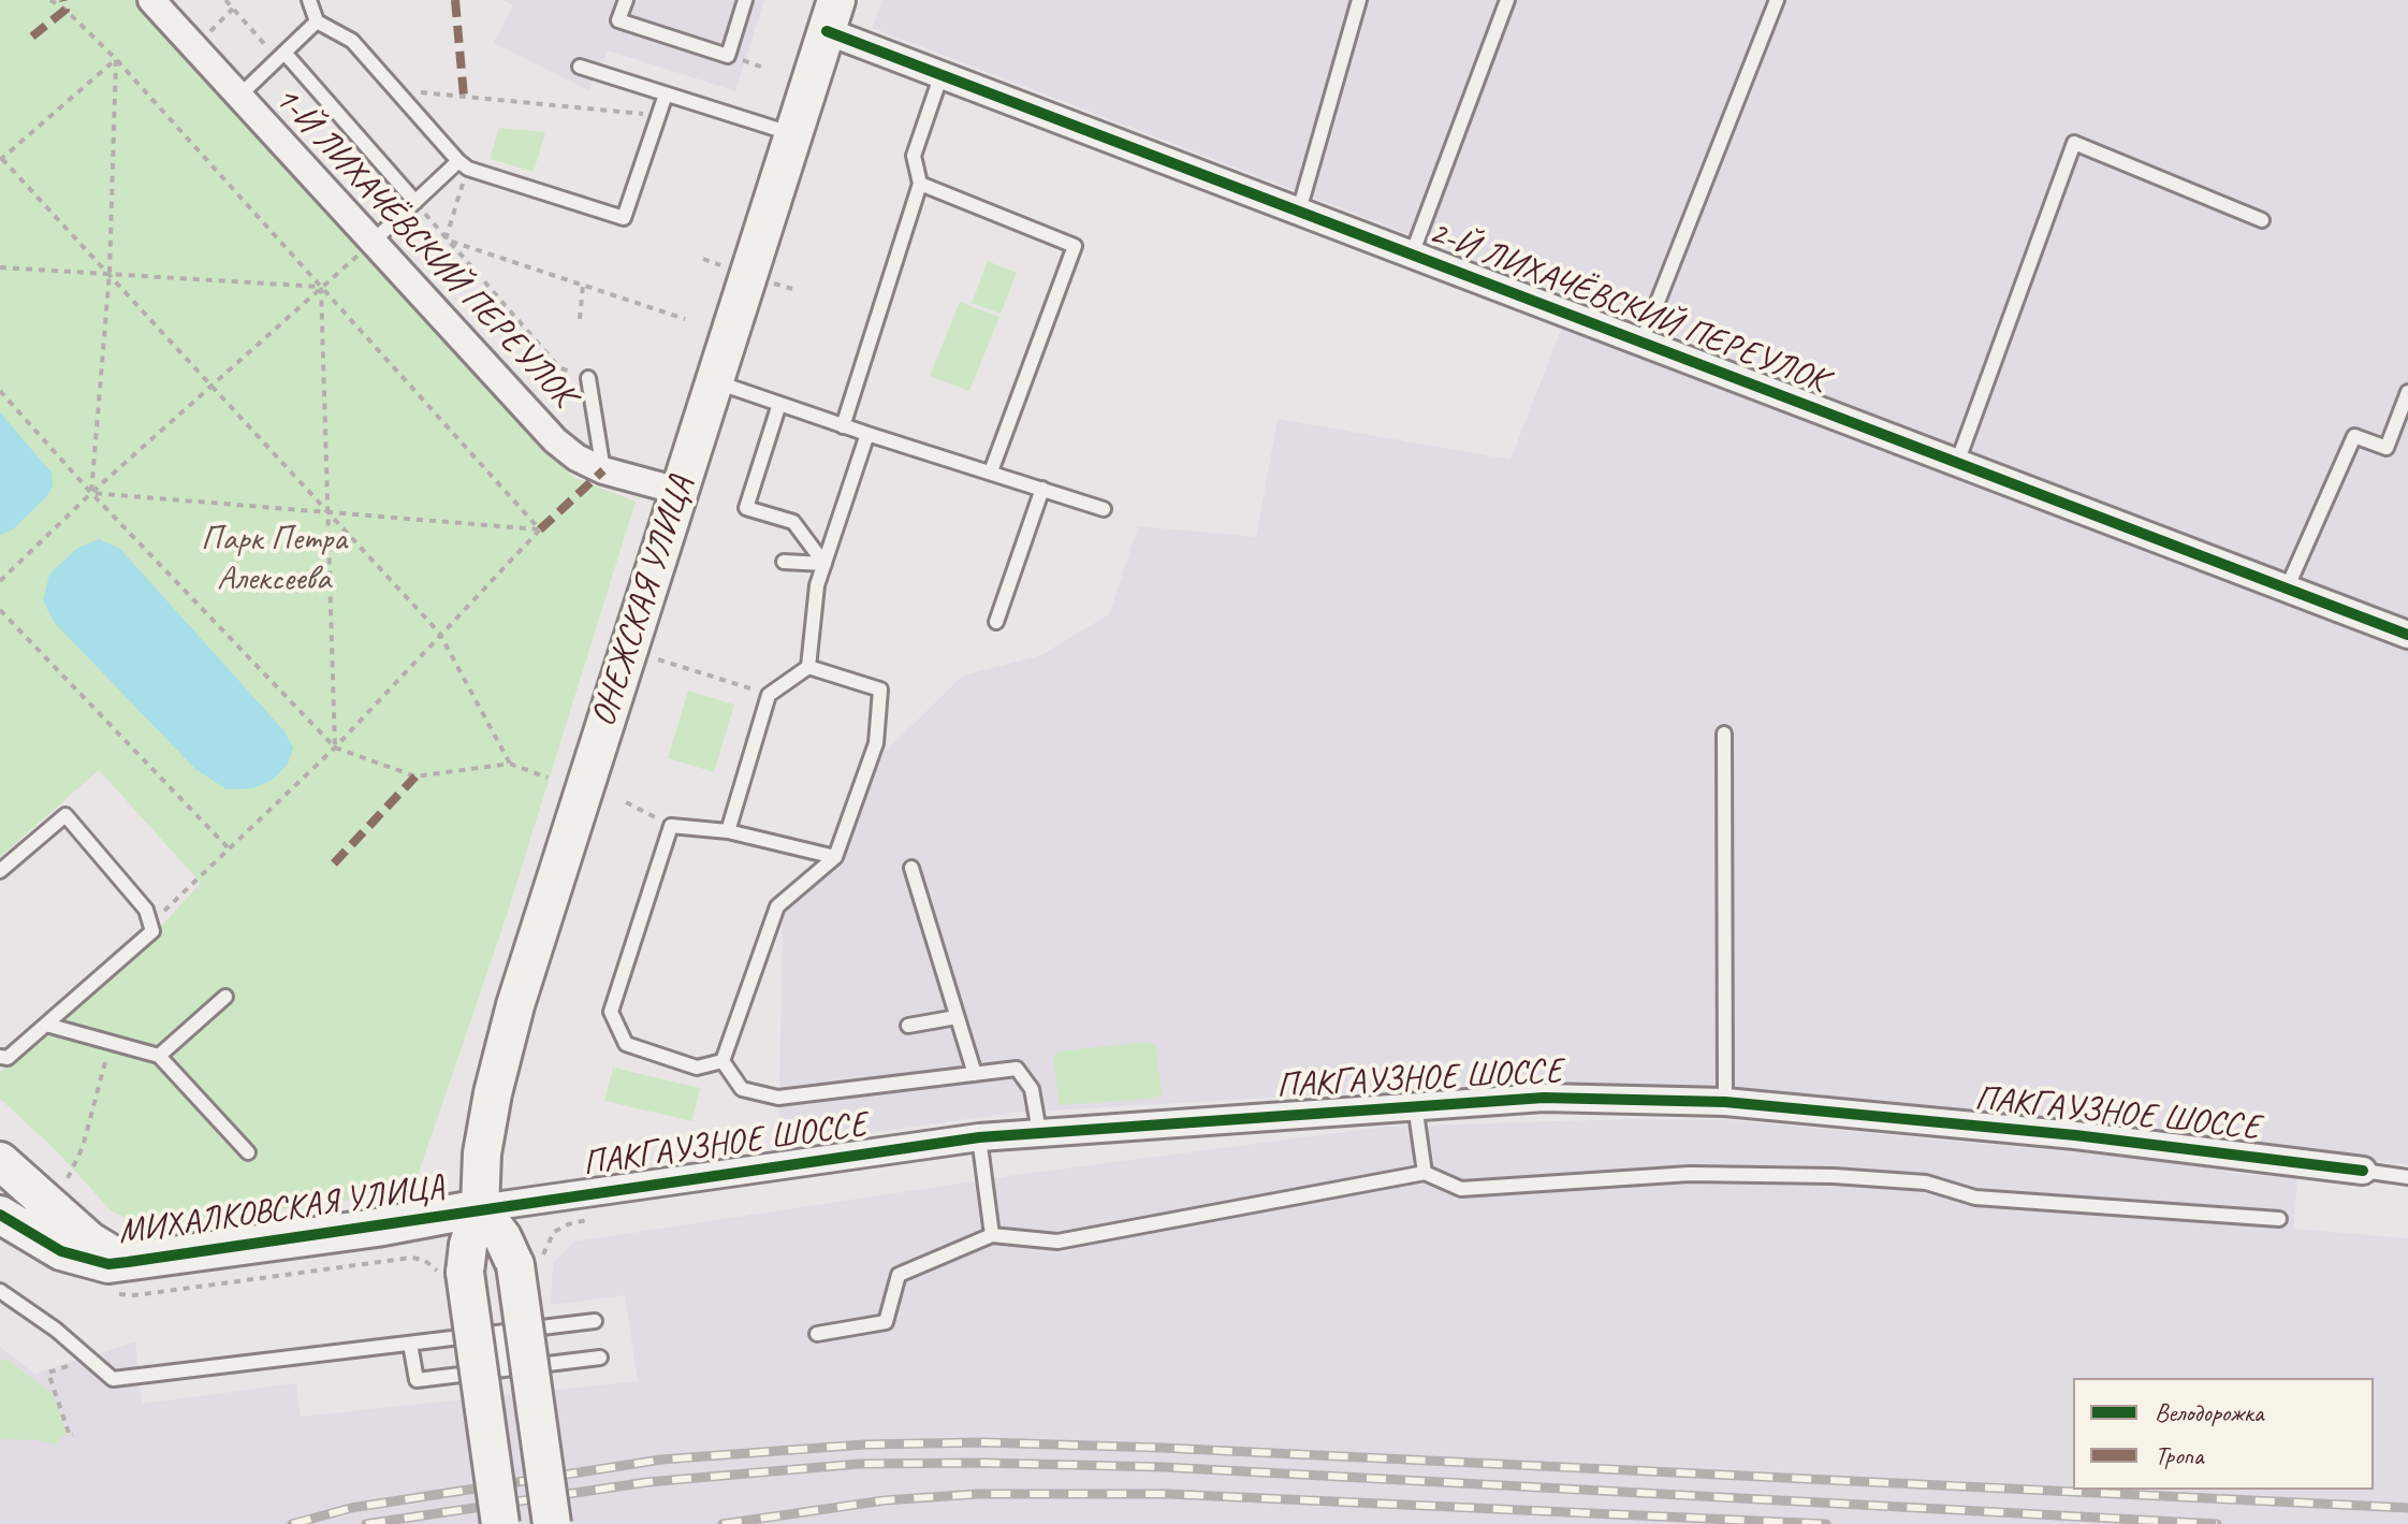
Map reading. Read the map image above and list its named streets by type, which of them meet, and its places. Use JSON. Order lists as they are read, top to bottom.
{
  "streets": {
    "main road": ["ОНЕЖСКАЯ УЛИЦА", "МИХАЛКОВСКАЯ УЛИЦА"],
    "street": ["1-Й ЛИХАЧЁВСКИЙ ПЕРЕУЛОК", "2-Й ЛИХАЧЁВСКИЙ ПЕРЕУЛОК", "ПАКГАУЗНОЕ ШОССЕ"]
  },
  "crossings": [
    ["1-Й ЛИХАЧЁВСКИЙ ПЕРЕУЛОК", "ОНЕЖСКАЯ УЛИЦА"],
    ["2-Й ЛИХАЧЁВСКИЙ ПЕРЕУЛОК", "ОНЕЖСКАЯ УЛИЦА"],
    ["ОНЕЖСКАЯ УЛИЦА", "ПАКГАУЗНОЕ ШОССЕ"],
    ["ОНЕЖСКАЯ УЛИЦА", "МИХАЛКОВСКАЯ УЛИЦА"],
    ["ПАКГАУЗНОЕ ШОССЕ", "МИХАЛКОВСКАЯ УЛИЦА"]
  ],
  "parks": ["Парк Петра Алексеева"],
  "legend": ["Велодорожка", "Тропа"]
}
